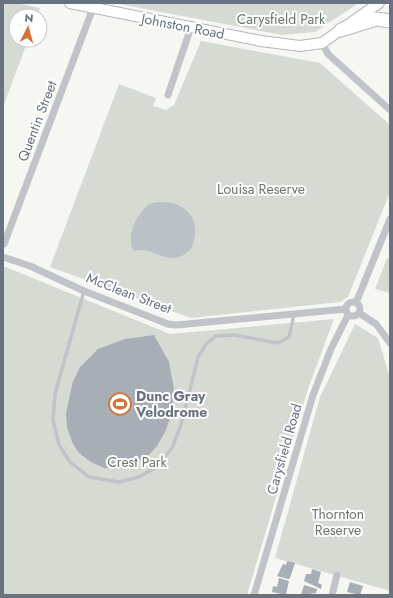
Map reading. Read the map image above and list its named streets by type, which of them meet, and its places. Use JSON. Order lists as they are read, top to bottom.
{
  "streets": {
    "street": [
      "Johnston Road",
      "Quentin Street",
      "McClean Street",
      "Carysfield Road"
    ]
  },
  "crossings": [
    ["Johnston Road", "Quentin Street"],
    ["McClean Street", "Carysfield Road"]
  ],
  "parks": [
    "Carysfield Park",
    "Louisa Reserve",
    "Crest Park",
    "Thornton Reserve"
  ],
  "places": {
    "sports": ["Dunc Gray Velodrome"]
  },
  "north": "top"
}
